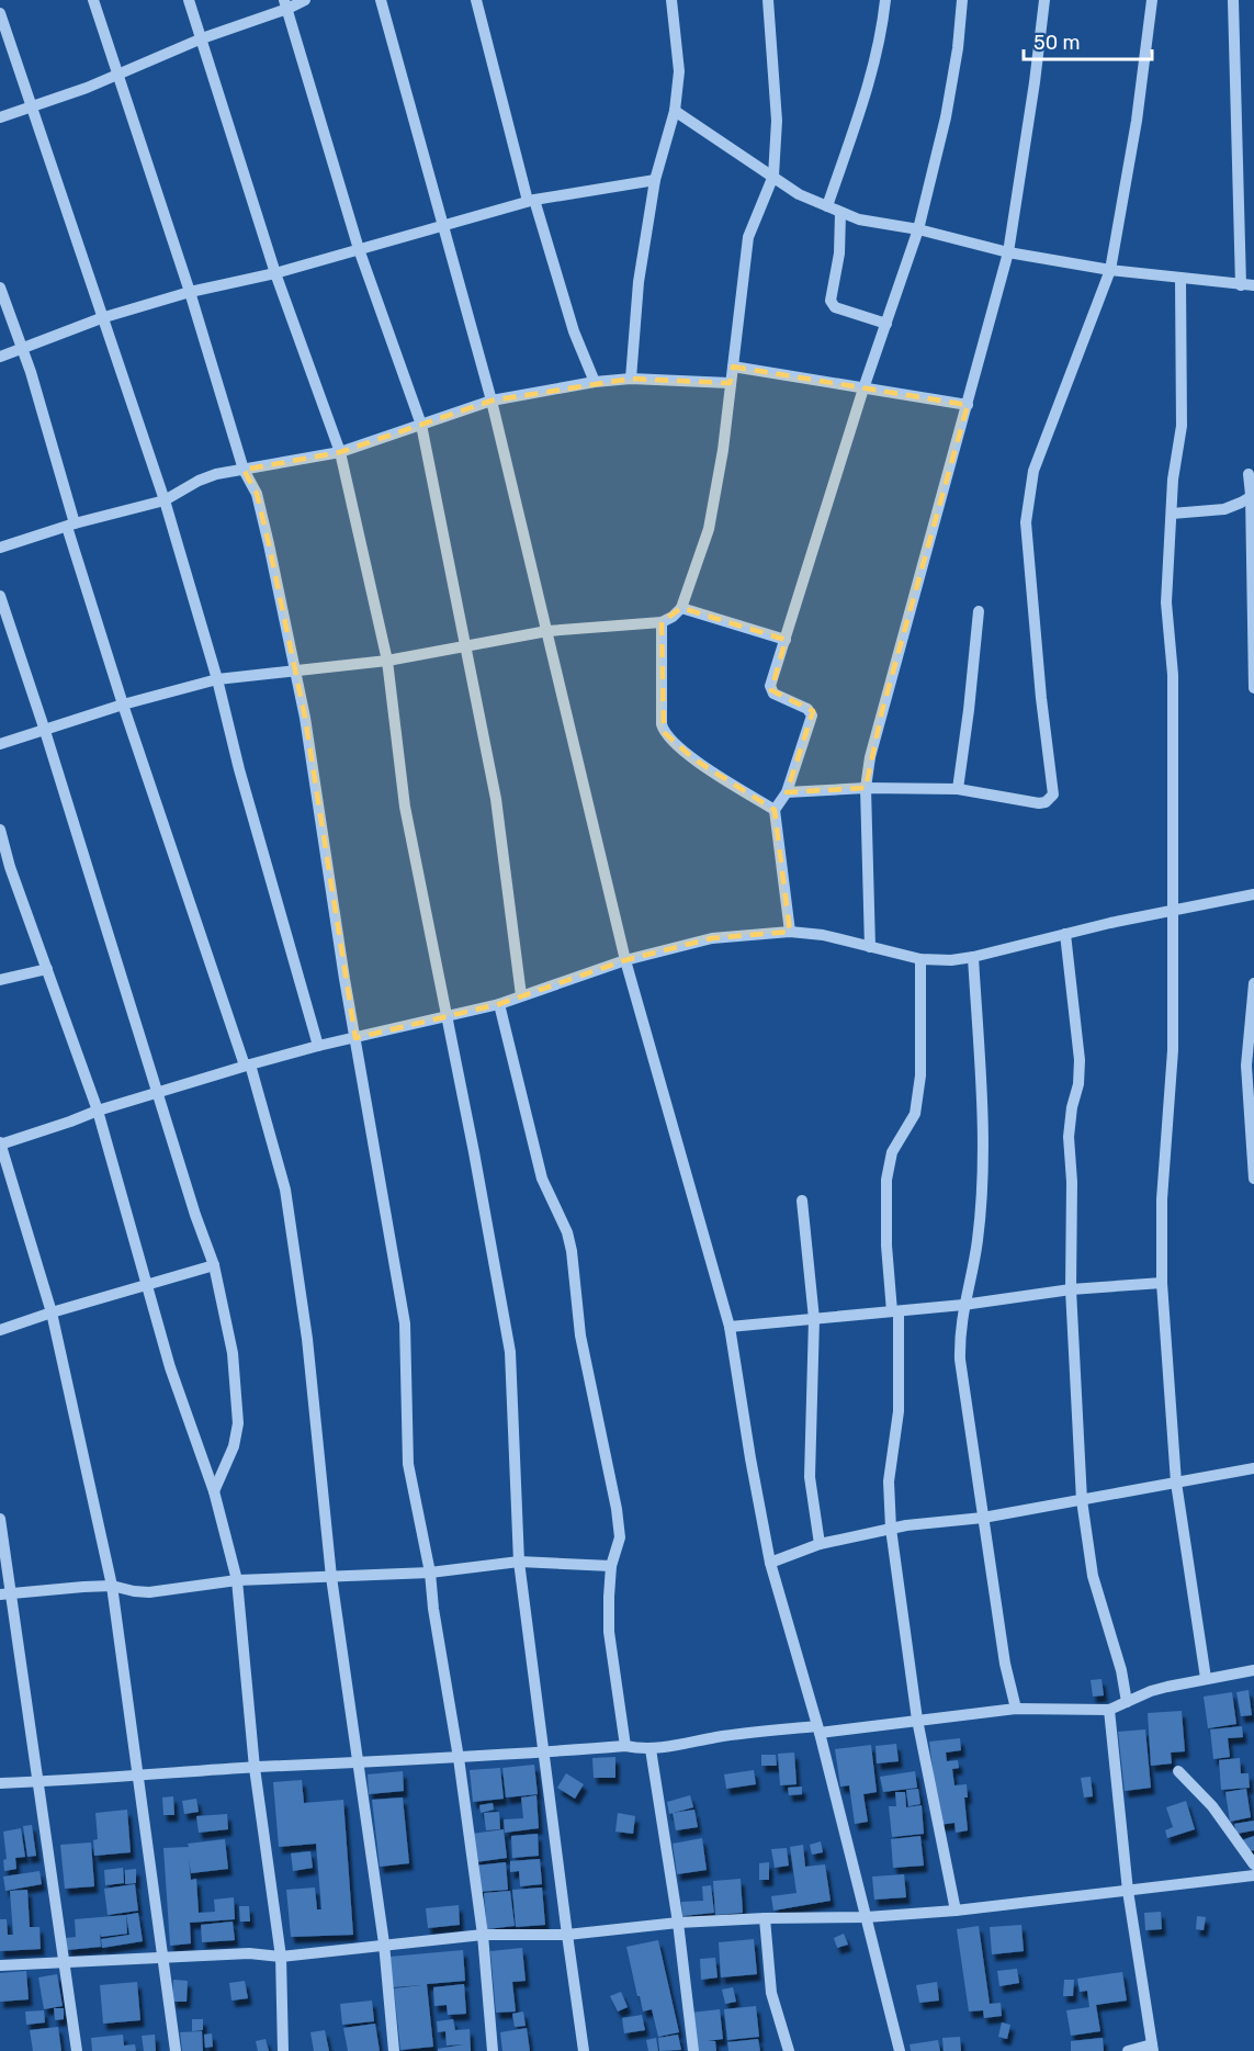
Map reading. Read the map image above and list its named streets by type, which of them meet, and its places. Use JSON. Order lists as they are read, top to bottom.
{
  "scale_bar": "50 m"
}
